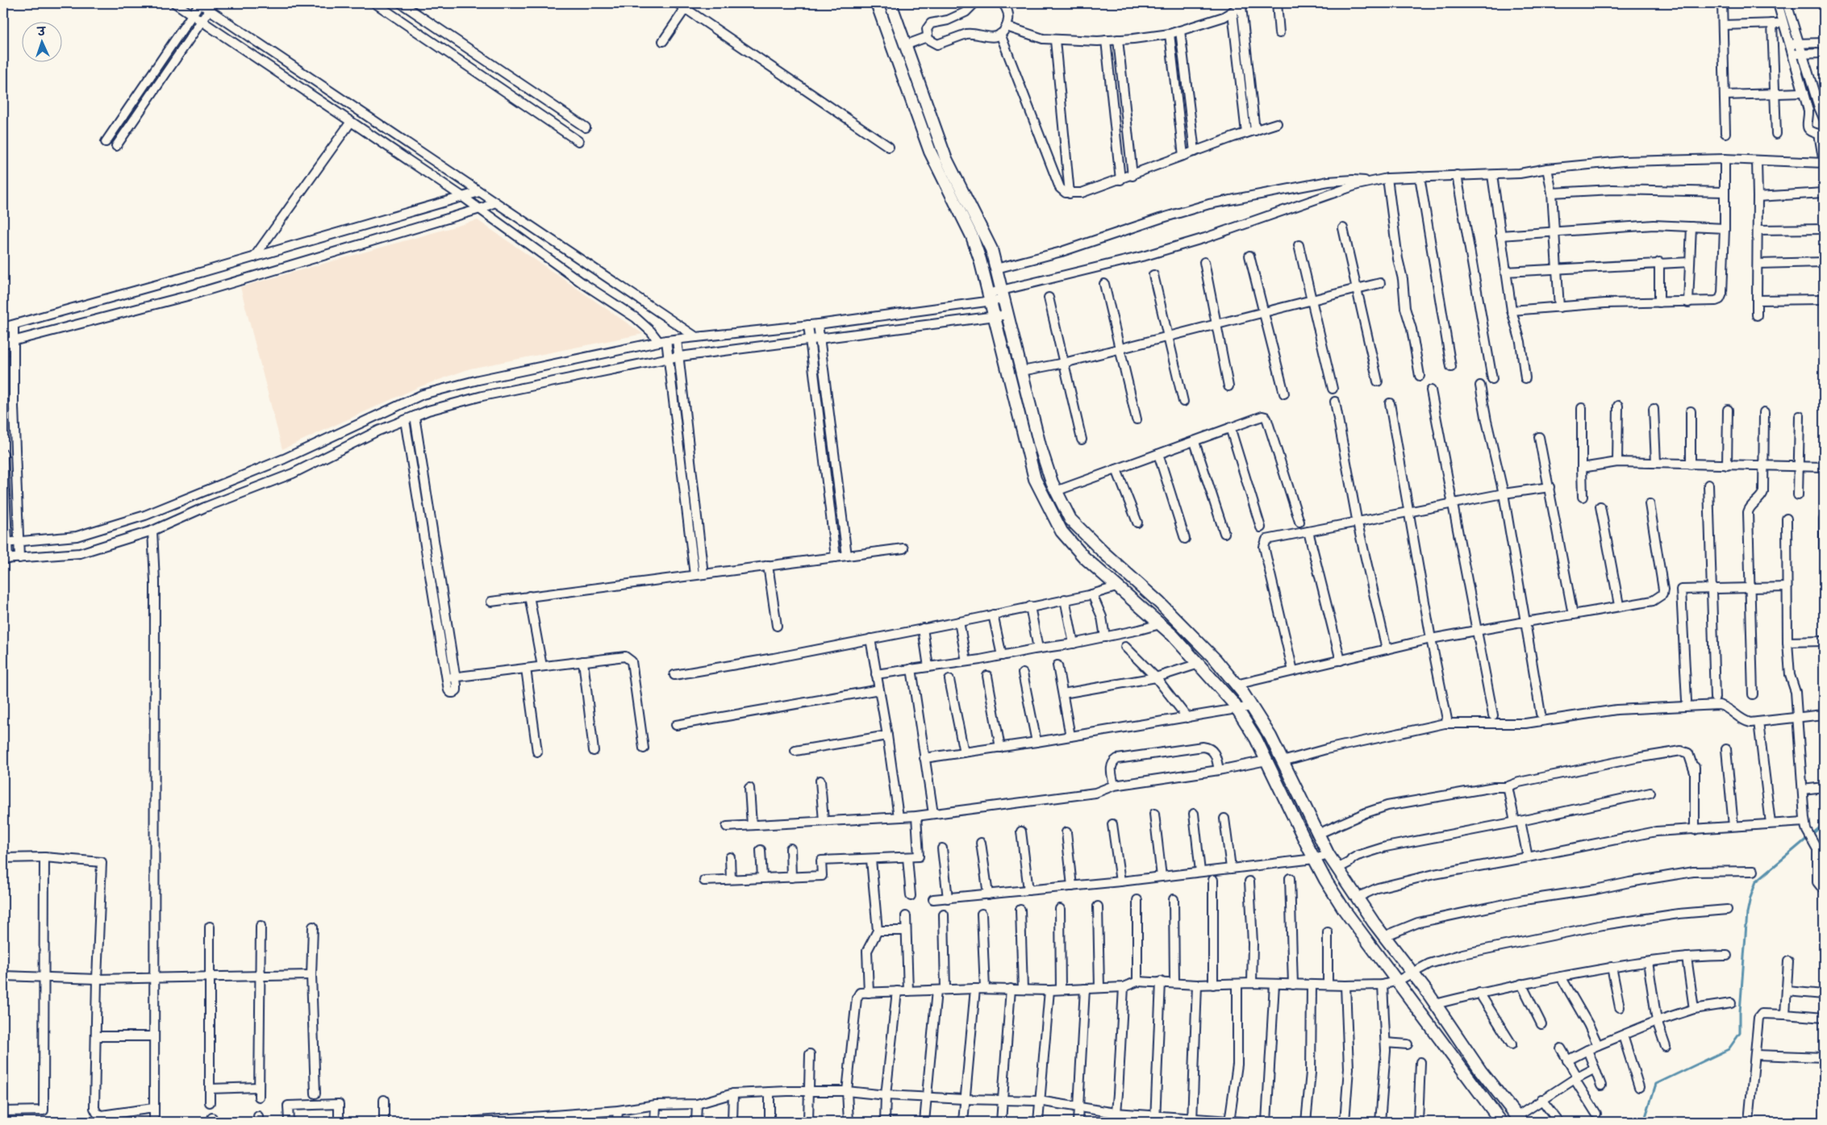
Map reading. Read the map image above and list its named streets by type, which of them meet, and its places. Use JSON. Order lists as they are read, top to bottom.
{
  "north": "top"
}
